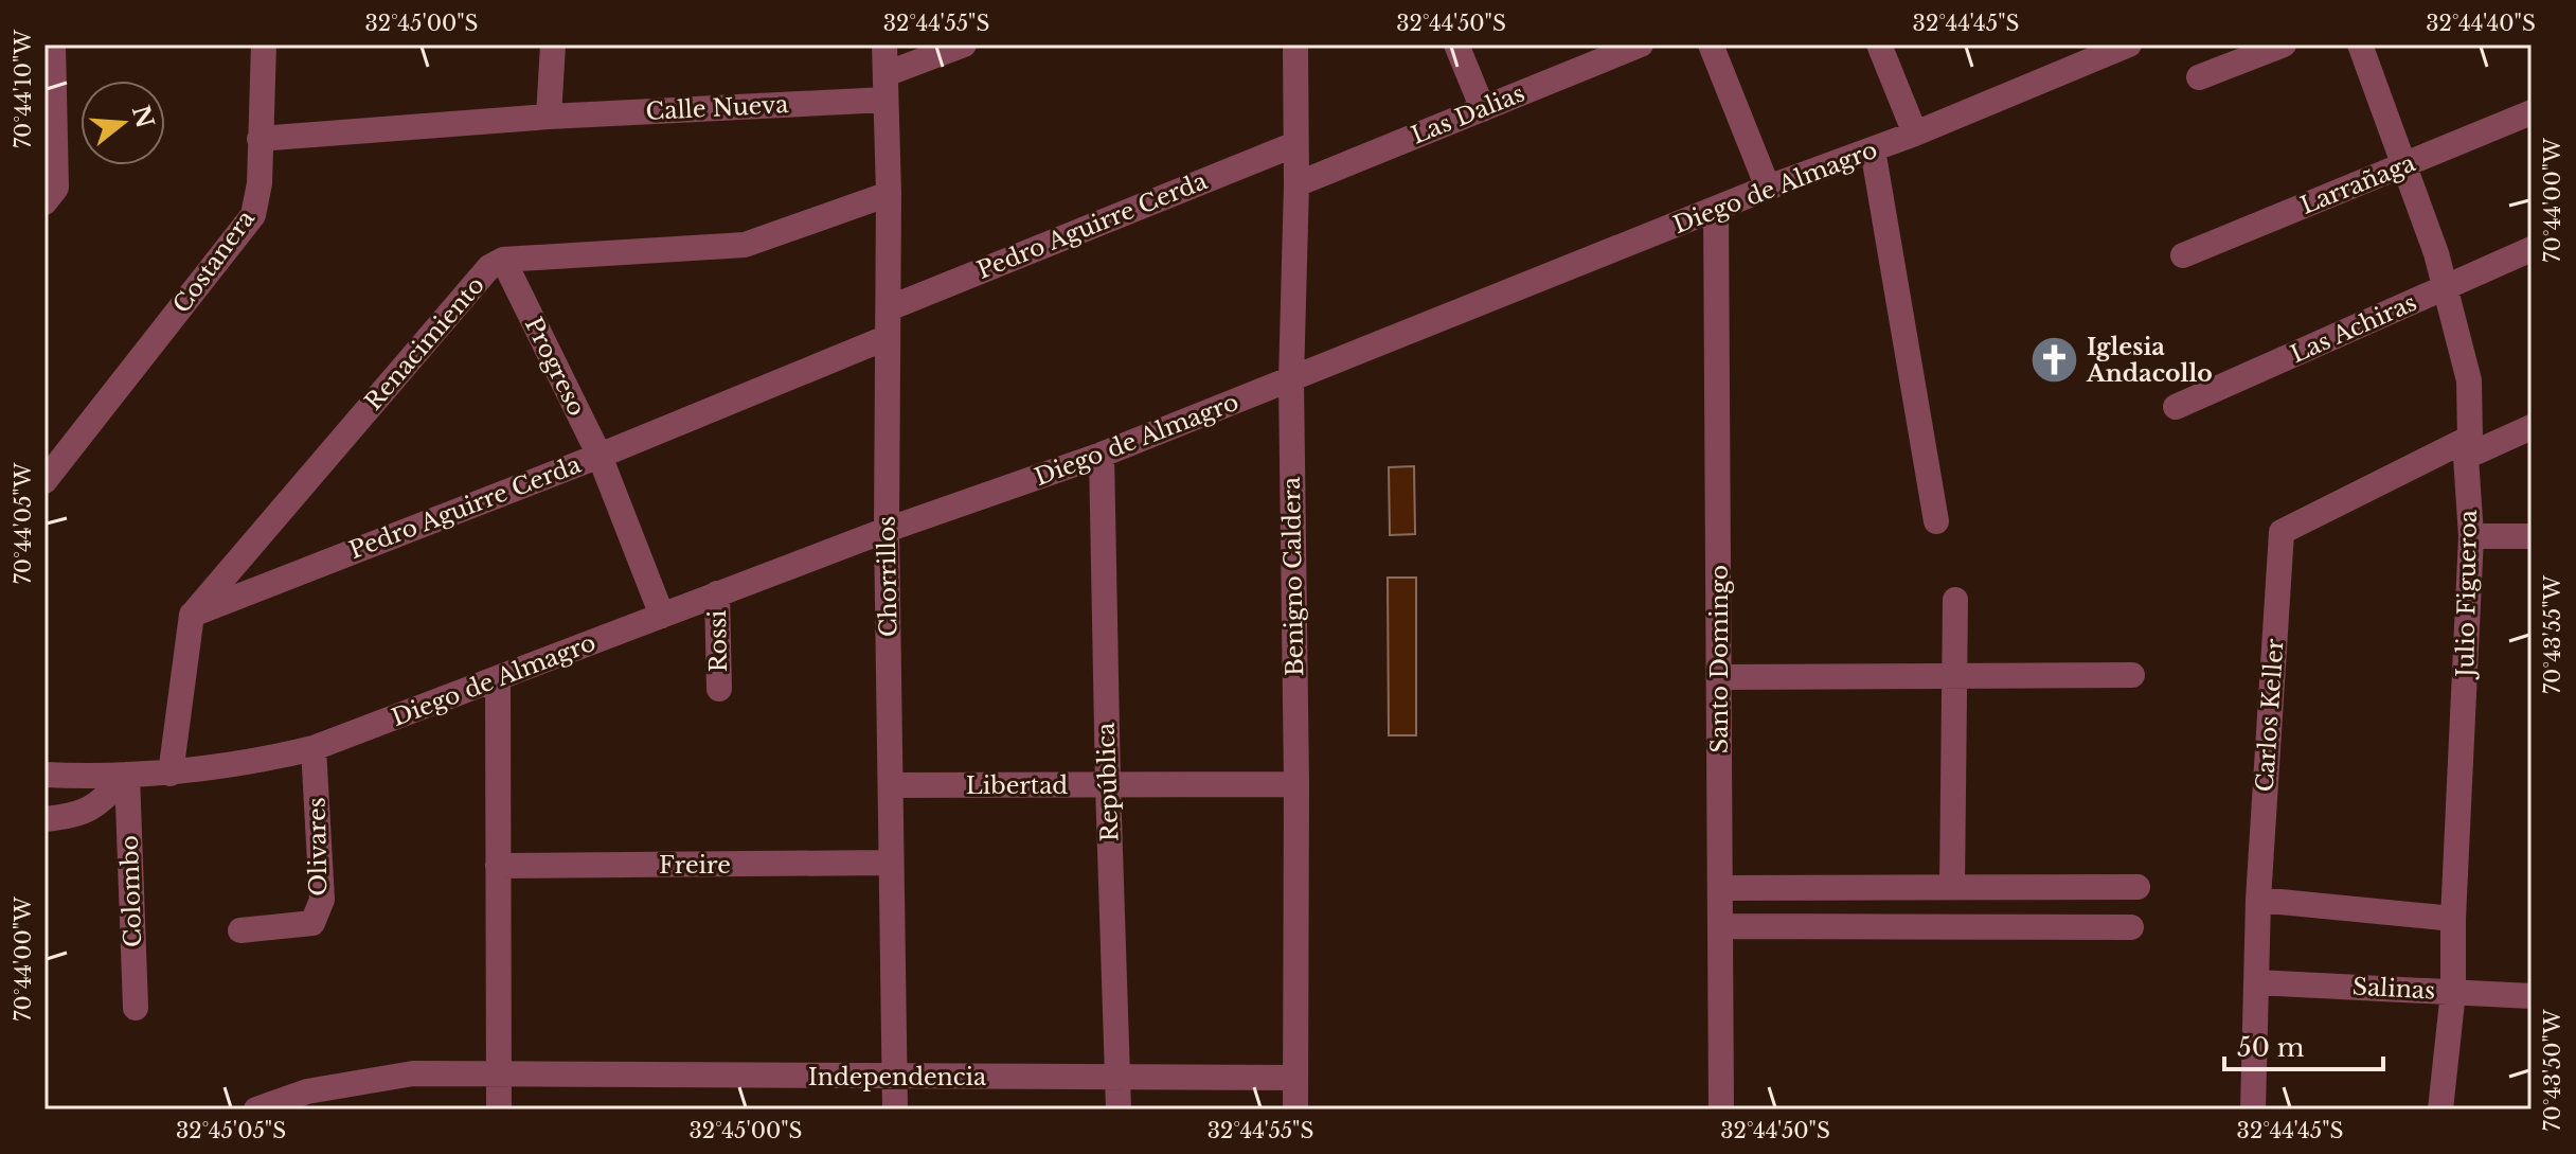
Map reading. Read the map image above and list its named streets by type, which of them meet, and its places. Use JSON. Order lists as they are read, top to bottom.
{
  "streets": {
    "street": [
      "Calle Nueva",
      "Las Dalias",
      "Larrañaga",
      "Diego de Almagro",
      "Pedro Aguirre Cerda",
      "Costanera",
      "Las Achiras",
      "Renacimiento",
      "Progreso",
      "Chorrillos",
      "Benigno Caldera",
      "Julio Figueroa",
      "Rossi",
      "Santo Domingo",
      "Carlos Keller",
      "República",
      "Libertad",
      "Olivares",
      "Freire",
      "Colombo",
      "Salinas",
      "Independencia"
    ]
  },
  "crossings": [
    ["Calle Nueva", "Costanera"],
    ["Calle Nueva", "Chorrillos"],
    ["Las Dalias", "Benigno Caldera"],
    ["Larrañaga", "Julio Figueroa"],
    ["Diego de Almagro", "Progreso"],
    ["Diego de Almagro", "Chorrillos"],
    ["Diego de Almagro", "Benigno Caldera"],
    ["Diego de Almagro", "Rossi"],
    ["Diego de Almagro", "Santo Domingo"],
    ["Diego de Almagro", "República"],
    ["Diego de Almagro", "Olivares"],
    ["Diego de Almagro", "Colombo"],
    ["Pedro Aguirre Cerda", "Renacimiento"],
    ["Pedro Aguirre Cerda", "Progreso"],
    ["Pedro Aguirre Cerda", "Chorrillos"],
    ["Pedro Aguirre Cerda", "Benigno Caldera"],
    ["Las Achiras", "Julio Figueroa"],
    ["Renacimiento", "Progreso"],
    ["Renacimiento", "Chorrillos"],
    ["Chorrillos", "Libertad"],
    ["Chorrillos", "Freire"],
    ["Chorrillos", "Independencia"],
    ["Benigno Caldera", "Libertad"],
    ["Benigno Caldera", "Independencia"],
    ["Julio Figueroa", "Carlos Keller"],
    ["Julio Figueroa", "Salinas"],
    ["Carlos Keller", "Salinas"],
    ["República", "Libertad"],
    ["República", "Independencia"]
  ],
  "places": {
    "church": ["Iglesia Andacollo"]
  },
  "scale_bar": "50 m",
  "north": "right",
  "coordinates": [
    "32°45'00\"S",
    "32°44'55\"S",
    "32°44'50\"S",
    "32°44'45\"S",
    "32°44'40\"S",
    "70°44'10\"W",
    "70°44'00\"W",
    "70°44'05\"W",
    "70°43'55\"W",
    "70°43'50\"W",
    "32°45'05\"S"
  ]
}
